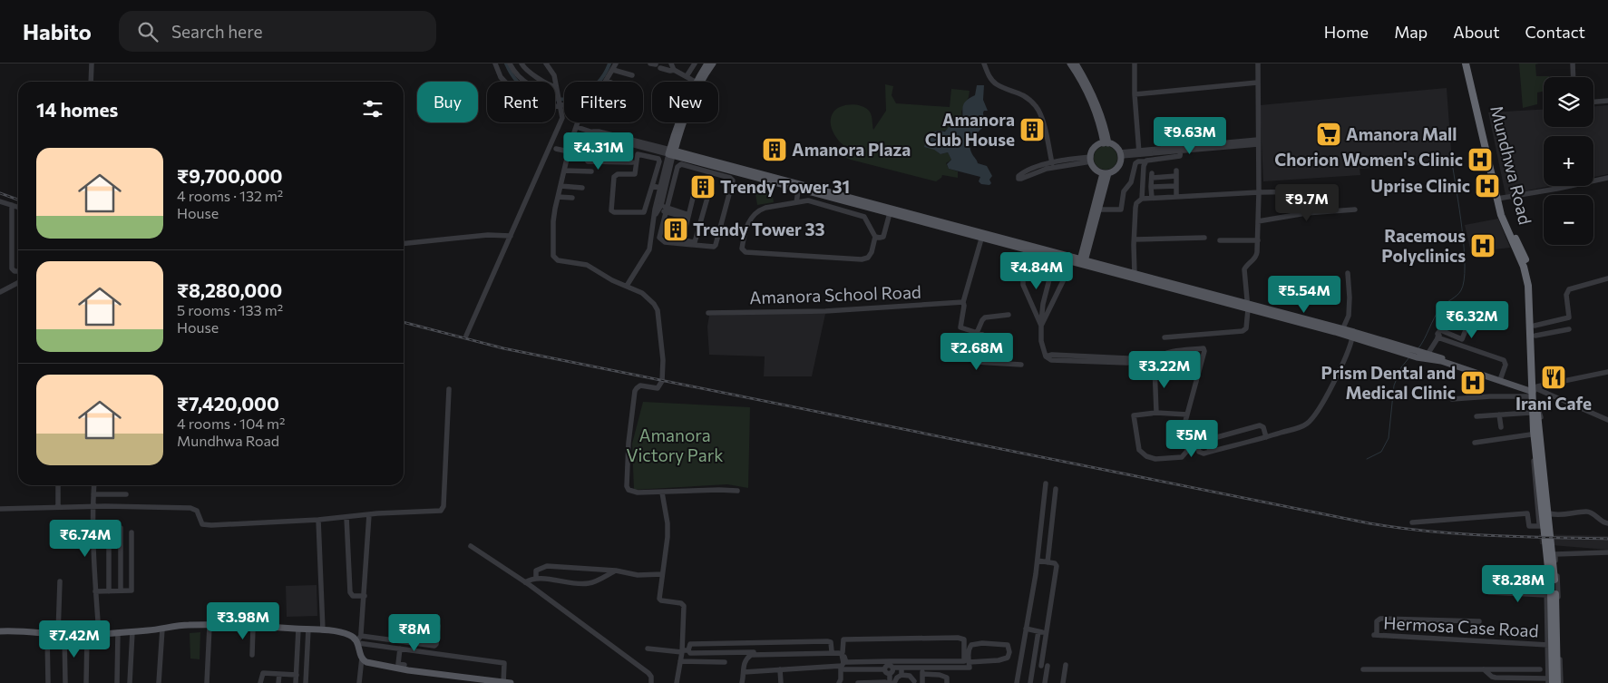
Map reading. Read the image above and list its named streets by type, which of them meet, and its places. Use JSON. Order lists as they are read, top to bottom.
{
  "streets": {
    "highway": ["Mundhwa Road"],
    "street": ["Amanora School Road", "Hermosa Case Road"]
  },
  "parks": ["Amanora Victory Park"],
  "places": {
    "building": [
      "Amanora Club House",
      "Amanora Plaza",
      "Trendy Tower 31",
      "Trendy Tower 33"
    ],
    "supermarket": ["Amanora Mall"],
    "hospital": [
      "Chorion Women's Clinic",
      "Uprise Clinic",
      "Racemous Polyclinics",
      "Prism Dental and Medical Clinic"
    ],
    "restaurant": ["Irani Cafe"]
  },
  "page": {
    "header": "Habito",
    "search": "Search here",
    "nav": [
      "Home",
      "Map",
      "About",
      "Contact"
    ],
    "map_buttons": ["+", "−"],
    "chip": [
      "Buy",
      "Rent",
      "Filters",
      "New"
    ],
    "heading": "14 homes",
    "price": [
      "₹9.63M",
      "₹4.31M",
      "₹9.7M",
      "₹4.84M",
      "₹5.54M",
      "₹6.32M",
      "₹2.68M",
      "₹3.22M",
      "₹5M",
      "₹6.74M",
      "₹8.28M",
      "₹3.98M",
      "₹8M",
      "₹7.42M"
    ],
    "list": [
      {
        "name": "₹9,700,000",
        "note": "4 rooms · 132 m² · House"
      },
      {
        "name": "₹8,280,000",
        "note": "5 rooms · 133 m² · House"
      },
      {
        "name": "₹7,420,000",
        "note": "4 rooms · 104 m² · Mundhwa Road"
      }
    ]
  }
}
